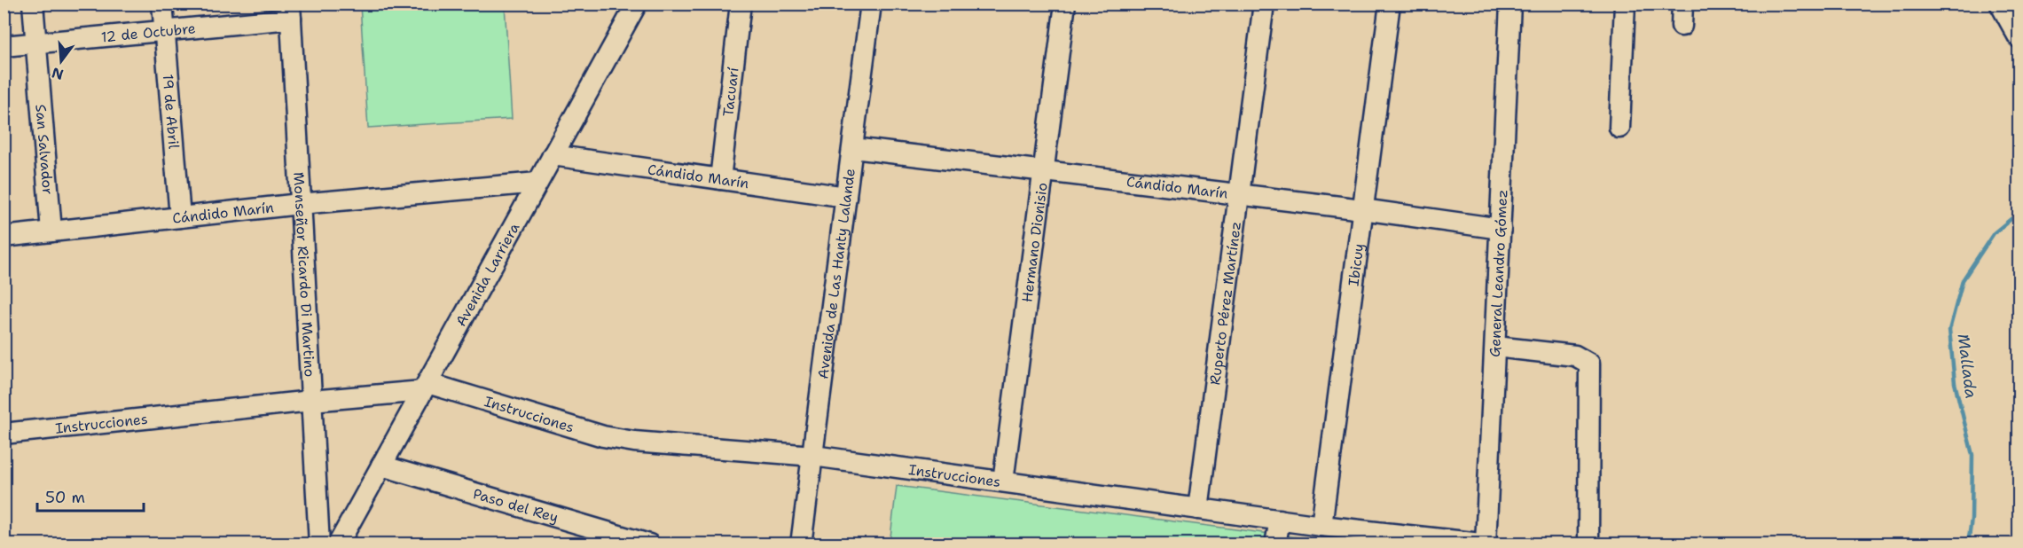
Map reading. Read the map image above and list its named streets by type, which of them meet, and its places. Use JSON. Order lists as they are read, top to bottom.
{
  "streets": {
    "street": [
      "12 de Octubre",
      "Tacuarí",
      "19 de Abril",
      "San Salvador",
      "Cándido Marín",
      "Hermano Dionisio",
      "Ibicuy",
      "Monseñor Ricardo Di Martino",
      "Avenida Larriera",
      "Avenida de Las Hanty Lalande",
      "General Leandro Gómez",
      "Ruperto Pérez Martínez",
      "Instrucciones",
      "Paso del Rey"
    ]
  },
  "crossings": [
    ["12 de Octubre", "19 de Abril"],
    ["12 de Octubre", "San Salvador"],
    ["12 de Octubre", "Monseñor Ricardo Di Martino"],
    ["Tacuarí", "Cándido Marín"],
    ["19 de Abril", "Cándido Marín"],
    ["San Salvador", "Cándido Marín"],
    ["Cándido Marín", "Hermano Dionisio"],
    ["Cándido Marín", "Ibicuy"],
    ["Cándido Marín", "Monseñor Ricardo Di Martino"],
    ["Cándido Marín", "Avenida Larriera"],
    ["Cándido Marín", "Avenida de Las Hanty Lalande"],
    ["Cándido Marín", "General Leandro Gómez"],
    ["Cándido Marín", "Ruperto Pérez Martínez"],
    ["Hermano Dionisio", "Instrucciones"],
    ["Ibicuy", "Instrucciones"],
    ["Monseñor Ricardo Di Martino", "Instrucciones"],
    ["Avenida Larriera", "Instrucciones"],
    ["Avenida Larriera", "Paso del Rey"],
    ["Avenida de Las Hanty Lalande", "Instrucciones"],
    ["General Leandro Gómez", "Instrucciones"],
    ["Ruperto Pérez Martínez", "Instrucciones"]
  ],
  "water": ["Mallada"],
  "scale_bar": "50 m",
  "north": "bottom"
}
